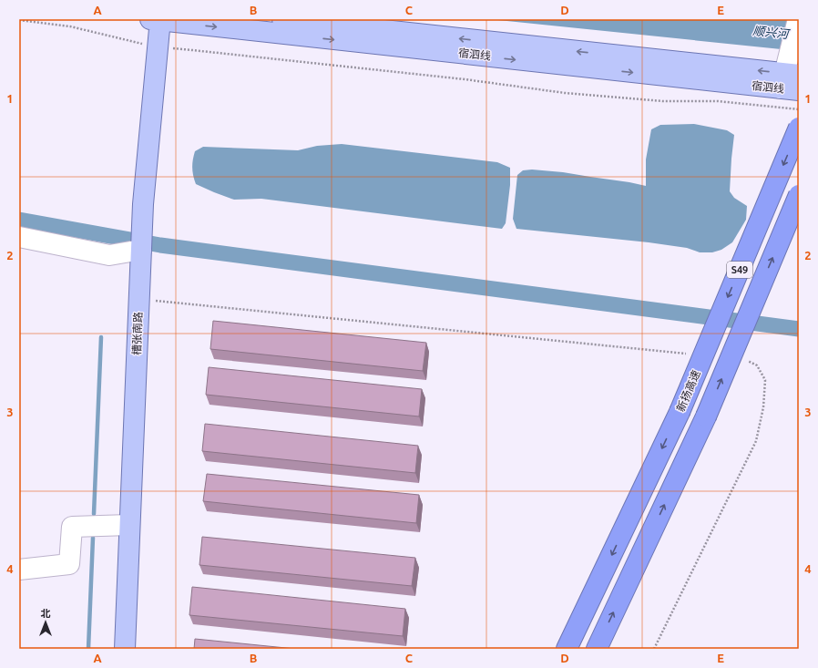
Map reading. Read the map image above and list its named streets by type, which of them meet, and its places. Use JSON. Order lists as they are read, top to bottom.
{
  "streets": {
    "highway": ["S49", "新扬高速"],
    "main road": ["宿泗线", "槽张南路"]
  },
  "crossings": [
    ["宿泗线", "槽张南路"]
  ],
  "water": ["顺兴河"],
  "north": "top",
  "grid": {
    "columns": [
      "A",
      "B",
      "C",
      "D",
      "E"
    ],
    "rows": [
      "1",
      "2",
      "3",
      "4"
    ]
  }
}
